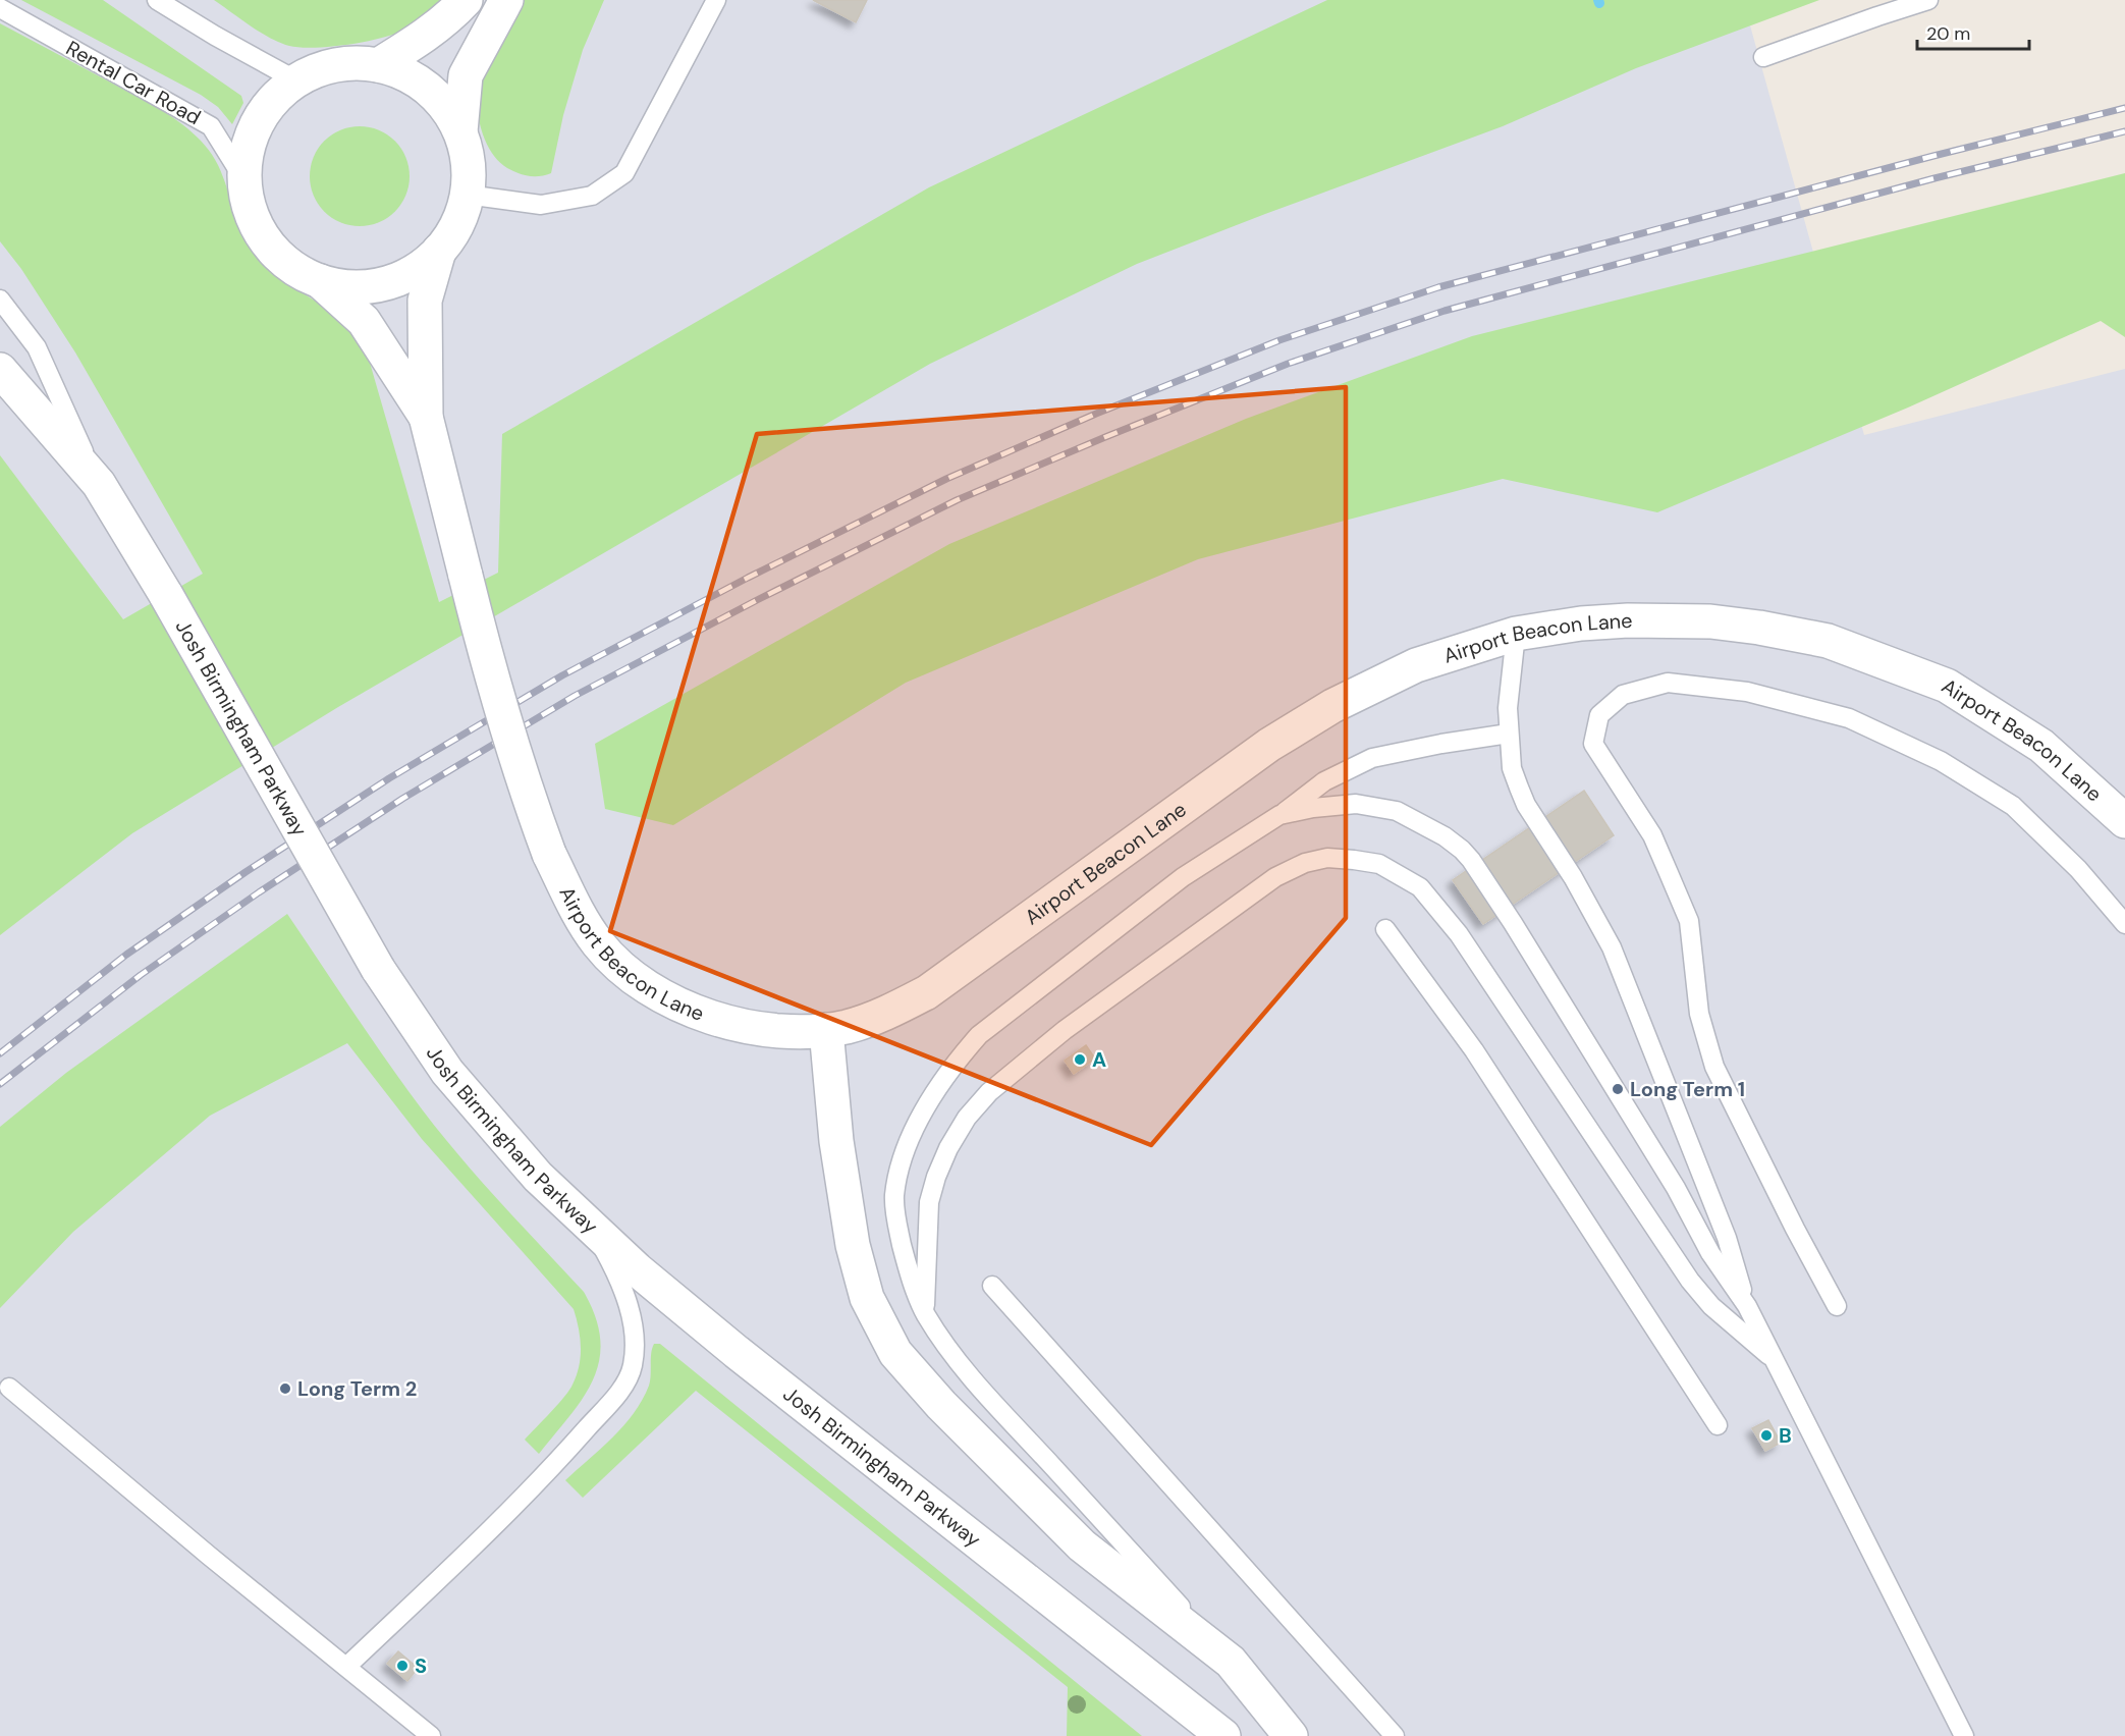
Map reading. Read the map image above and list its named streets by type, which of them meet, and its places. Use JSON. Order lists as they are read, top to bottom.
{
  "streets": {
    "street": ["Airport Beacon Lane", "Josh Birmingham Parkway"],
    "lane": ["Rental Car Road"]
  },
  "places": [
    "A",
    "Long Term 1",
    "Long Term 2",
    "B",
    "S"
  ],
  "scale_bar": "20 m"
}
